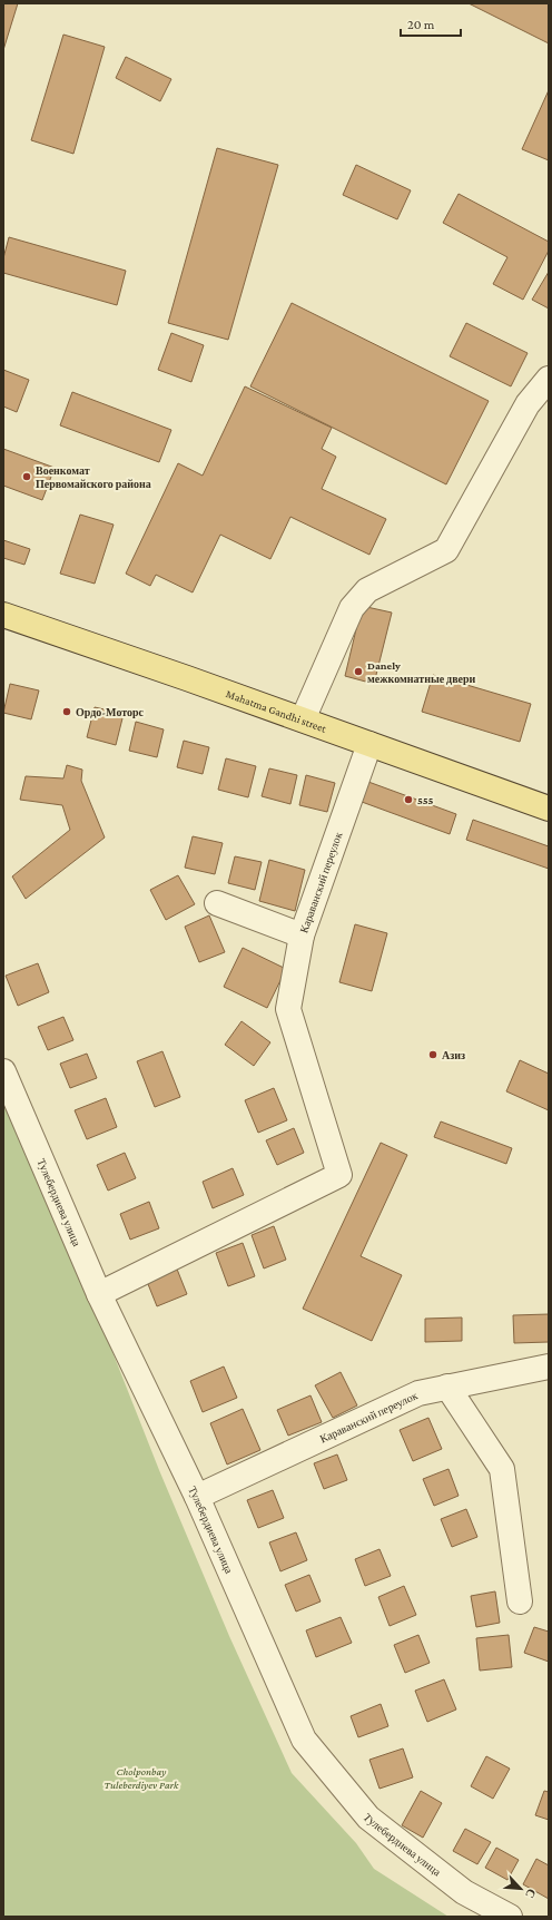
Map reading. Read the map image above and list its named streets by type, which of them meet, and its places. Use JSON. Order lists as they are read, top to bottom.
{
  "streets": {
    "main road": ["Mahatma Gandhi street"],
    "street": ["Караванский переулок", "Тулебердиева улица"]
  },
  "crossings": [
    ["Mahatma Gandhi street", "Караванский переулок"],
    ["Караванский переулок", "Тулебердиева улица"]
  ],
  "parks": ["Cholponbay Tuleberdiyev Park"],
  "places": [
    "Военкомат Первомайского района",
    "Danely межкомнатные двери",
    "Ордо-Моторс",
    "555",
    "Азиз"
  ],
  "scale_bar": "20 m",
  "north": "bottom right"
}
